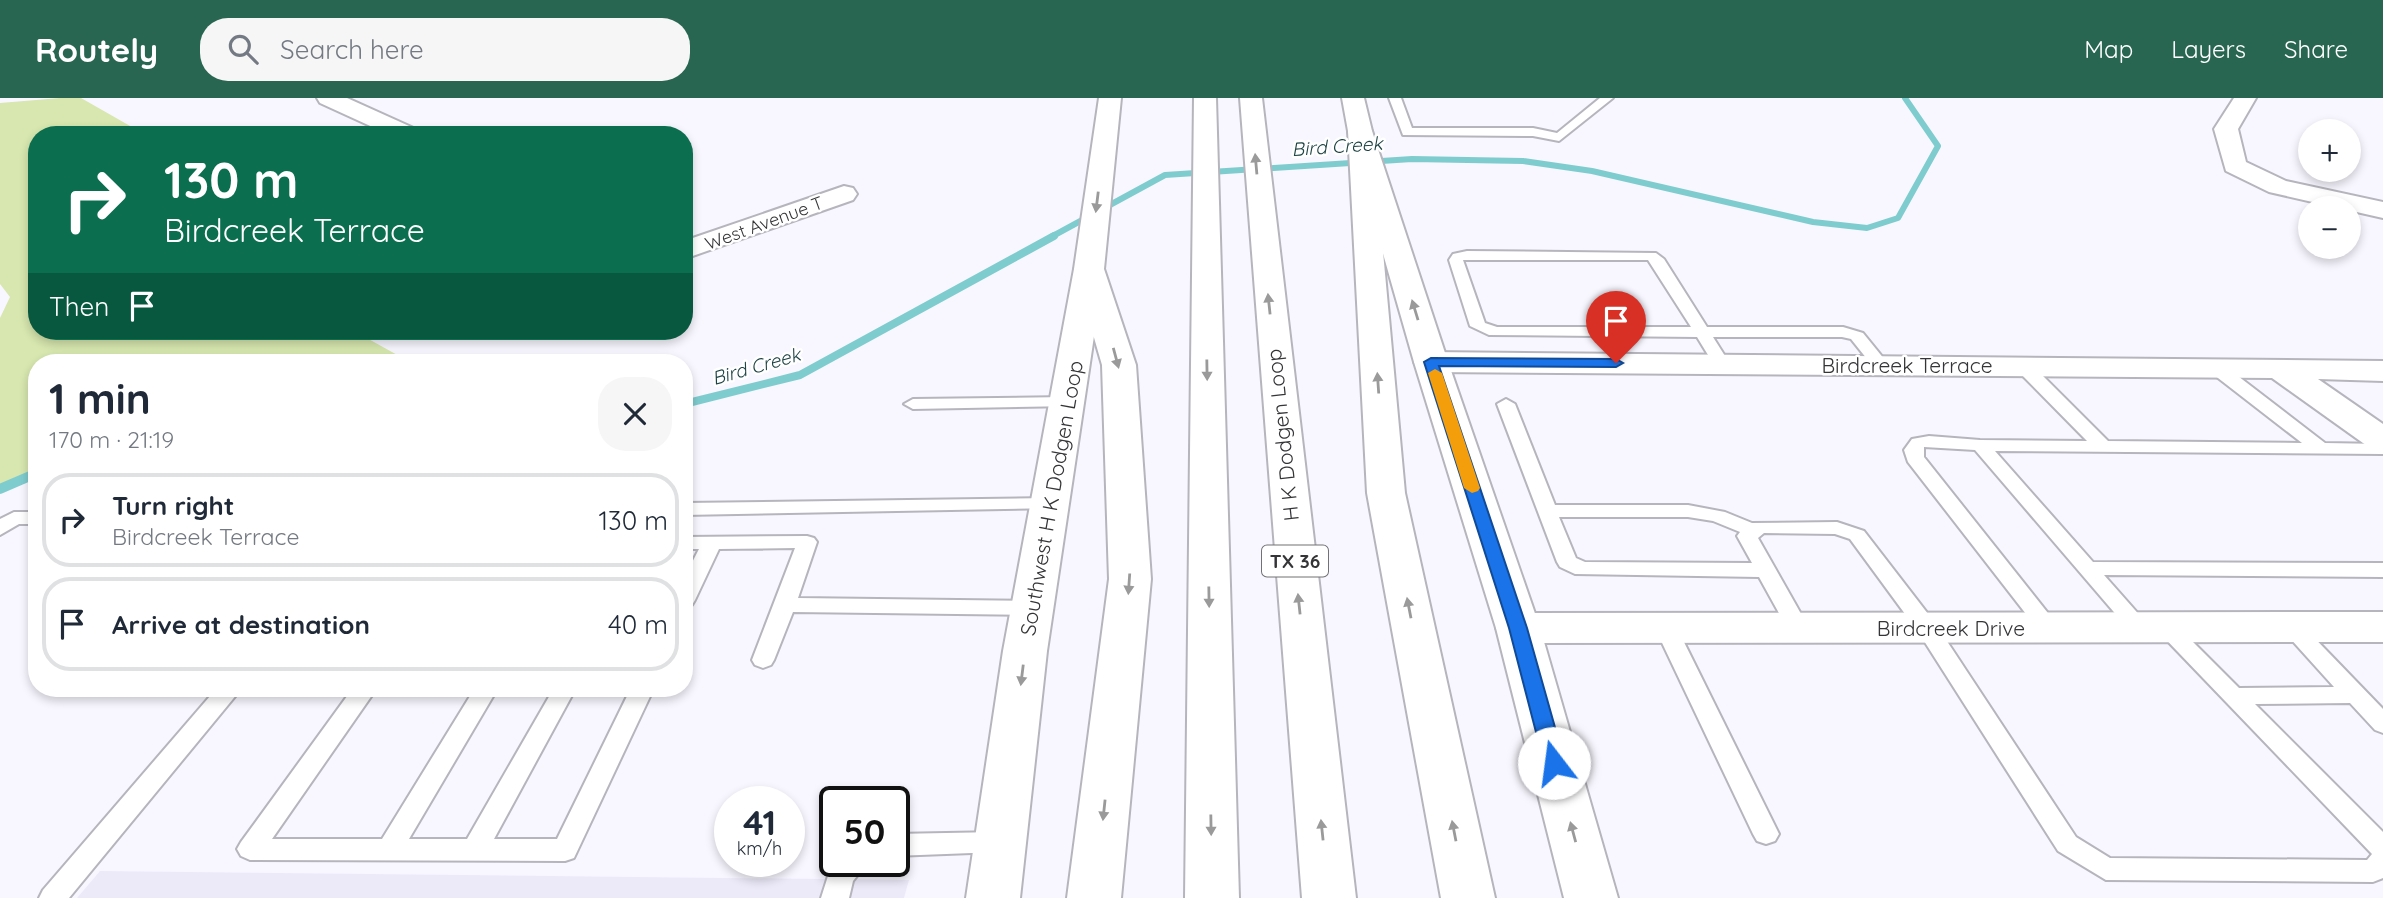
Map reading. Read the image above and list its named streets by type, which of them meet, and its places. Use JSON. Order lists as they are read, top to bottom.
{
  "streets": {
    "main road": [
      "West Avenue T",
      "Birdcreek Terrace",
      "H K Dodgen Loop",
      "Southwest H K Dodgen Loop",
      "TX 36",
      "Birdcreek Drive"
    ]
  },
  "water": ["Bird Creek"],
  "page": {
    "header": "Routely",
    "search": "Search here",
    "nav": ["Map", "Layers", "Share"],
    "map_buttons": ["+", "−"],
    "turn": ["130 m", "Birdcreek Terrace"],
    "then": "Then",
    "heading": ["1 min", "170 m · 21:19"],
    "list": [
      {
        "name": "Turn right",
        "note": "Birdcreek Terrace",
        "value": "130 m"
      },
      {
        "name": "Arrive at destination",
        "value": "40 m"
      }
    ],
    "speed": "41 km/h",
    "limit": "50"
  }
}
